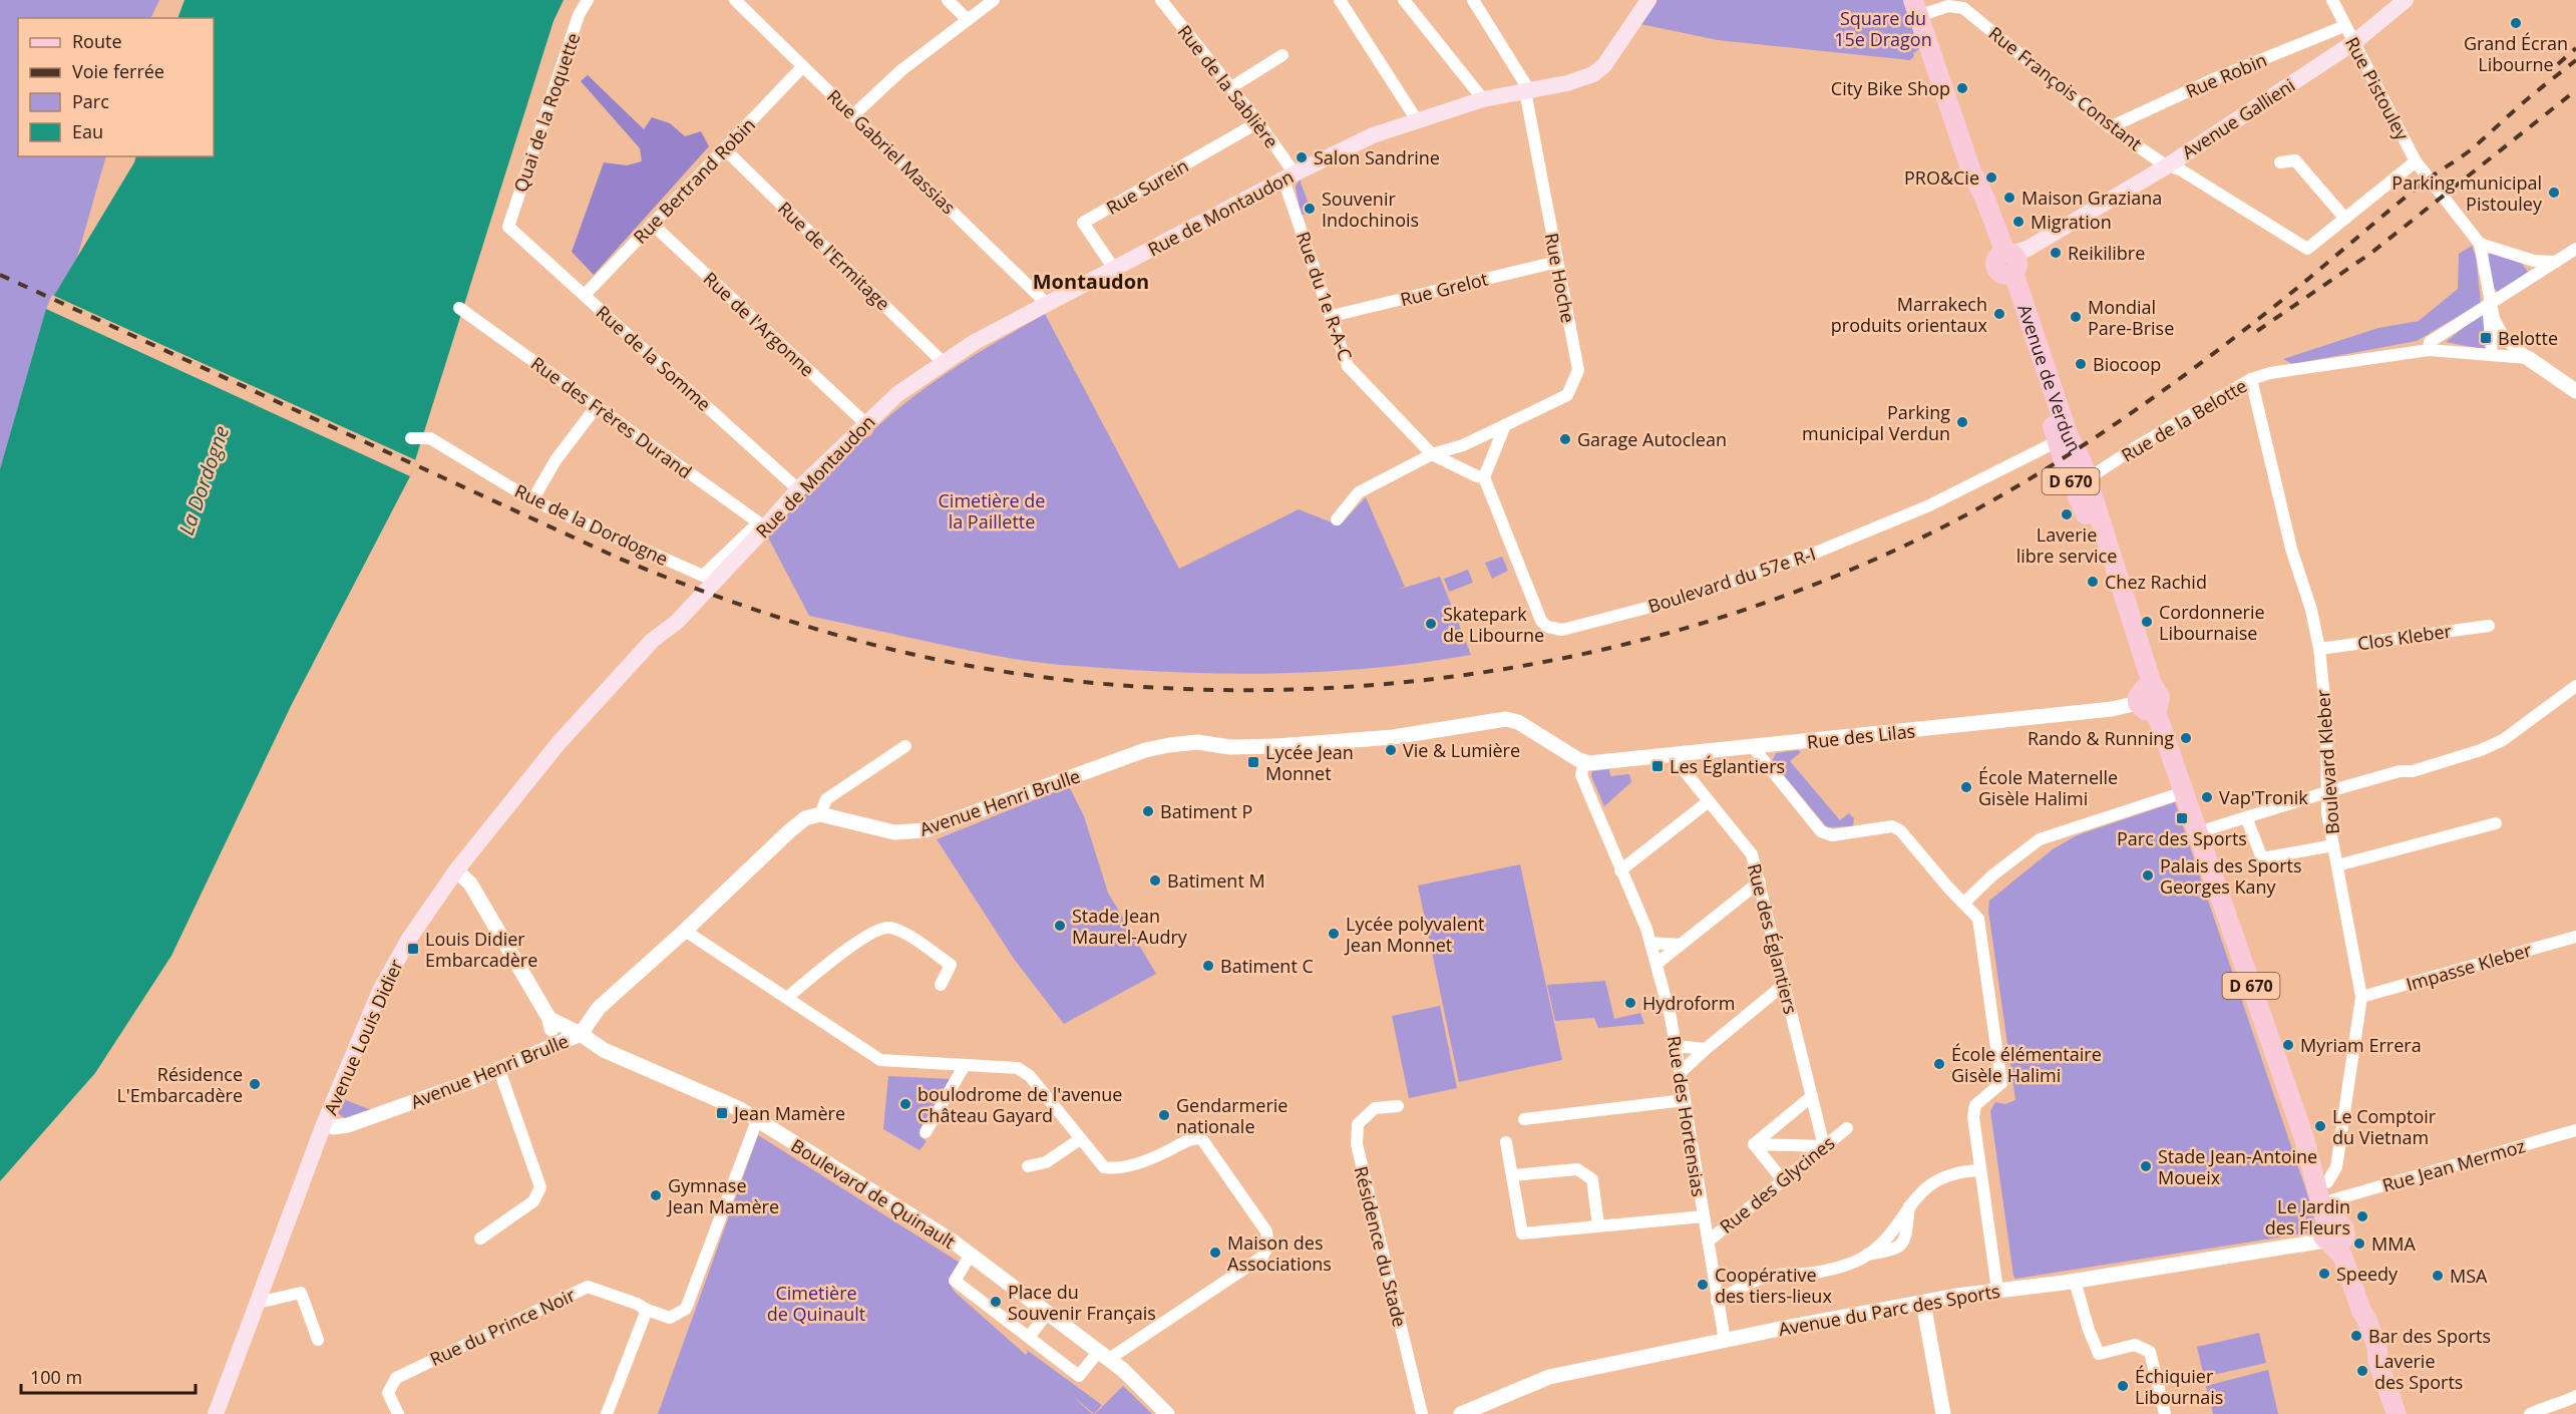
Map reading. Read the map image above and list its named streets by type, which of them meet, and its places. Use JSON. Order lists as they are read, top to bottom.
{
  "streets": {
    "main road": [
      "Avenue Gallieni",
      "Rue de Montaudon",
      "Avenue de Verdun",
      "D 670",
      "Avenue Louis Didier"
    ],
    "street": [
      "Rue Robin",
      "Rue de la Sablière",
      "Rue François Constant",
      "Rue Pistouley",
      "Quai de la Roquette",
      "Rue Gabriel Massias",
      "Rue Bertrand Robin",
      "Rue Surein",
      "Rue de l'Ermitage",
      "Rue Hoche",
      "Rue Grelot",
      "Rue du 1e R-A-C",
      "Rue de l'Argonne",
      "Rue de la Somme",
      "Rue des Frères Durand",
      "Rue de la Belotte",
      "Rue de la Dordogne",
      "Boulevard du 57e R-I",
      "Clos Kleber",
      "Rue des Lilas",
      "Boulevard Kleber",
      "Avenue Henri Brulle",
      "Rue des Églantiers",
      "Impasse Kleber",
      "Rue des Hortensias",
      "Rue Jean Mermoz",
      "Rue des Glycines",
      "Boulevard de Quinault",
      "Résidence du Stade",
      "Avenue du Parc des Sports",
      "Rue du Prince Noir"
    ]
  },
  "crossings": [
    ["Rue Robin", "Rue François Constant"],
    ["Rue Robin", "Rue Pistouley"],
    ["Rue de la Sablière", "Rue Surein"],
    ["Rue de la Sablière", "Rue de Montaudon"],
    ["Rue de la Sablière", "Rue du 1e R-A-C"],
    ["Rue François Constant", "Rue Pistouley"],
    ["Rue François Constant", "Avenue Gallieni"],
    ["Rue François Constant", "Avenue de Verdun"],
    ["Rue Pistouley", "Avenue Gallieni"],
    ["Quai de la Roquette", "Rue de la Somme"],
    ["Avenue Gallieni", "Avenue de Verdun"],
    ["Rue Gabriel Massias", "Rue Bertrand Robin"],
    ["Rue Gabriel Massias", "Rue de Montaudon"],
    ["Rue Bertrand Robin", "Rue de l'Ermitage"],
    ["Rue Bertrand Robin", "Rue de l'Argonne"],
    ["Rue Bertrand Robin", "Rue de la Somme"],
    ["Rue Surein", "Rue de Montaudon"],
    ["Rue de Montaudon", "Rue de l'Ermitage"],
    ["Rue de Montaudon", "Rue Hoche"],
    ["Rue de Montaudon", "Rue du 1e R-A-C"],
    ["Rue de Montaudon", "Rue de l'Argonne"],
    ["Rue de Montaudon", "Rue de la Somme"],
    ["Rue de Montaudon", "Rue des Frères Durand"],
    ["Rue de Montaudon", "Rue de la Dordogne"],
    ["Rue de Montaudon", "Avenue Louis Didier"],
    ["Rue Hoche", "Rue Grelot"],
    ["Rue Hoche", "Rue du 1e R-A-C"],
    ["Rue Grelot", "Rue du 1e R-A-C"],
    ["Avenue de Verdun", "Rue de la Belotte"],
    ["Avenue de Verdun", "D 670"],
    ["Avenue de Verdun", "Boulevard du 57e R-I"],
    ["Avenue de Verdun", "Rue des Lilas"],
    ["Avenue de Verdun", "Boulevard Kleber"],
    ["Avenue de Verdun", "Rue Jean Mermoz"],
    ["Avenue de Verdun", "Avenue du Parc des Sports"],
    ["Rue de la Belotte", "Boulevard Kleber"],
    ["D 670", "Avenue du Parc des Sports"],
    ["Clos Kleber", "Boulevard Kleber"],
    ["Rue des Lilas", "Avenue Henri Brulle"],
    ["Rue des Lilas", "Rue des Églantiers"],
    ["Rue des Lilas", "Rue des Hortensias"],
    ["Boulevard Kleber", "Impasse Kleber"],
    ["Boulevard Kleber", "Rue Jean Mermoz"],
    ["Avenue Henri Brulle", "Avenue Louis Didier"],
    ["Avenue Henri Brulle", "Rue des Hortensias"],
    ["Avenue Henri Brulle", "Boulevard de Quinault"],
    ["Rue des Églantiers", "Rue des Glycines"],
    ["Rue des Hortensias", "Rue des Glycines"],
    ["Rue des Hortensias", "Avenue du Parc des Sports"]
  ],
  "districts": ["Montaudon"],
  "water": ["La Dordogne"],
  "parks": ["Square du 15e Dragon", "Cimetière de la Paillette", "Cimetière de Quinault"],
  "places": {
    "other": [
      "Grand Écran Libourne",
      "City Bike Shop",
      "Salon Sandrine",
      "PRO&Cie",
      "Parking municipal Pistouley",
      "Maison Graziana",
      "Souvenir Indochinois",
      "Migration",
      "Reikilibre",
      "Marrakech produits orientaux",
      "Mondial Pare-Brise",
      "Biocoop",
      "Parking municipal Verdun",
      "Garage Autoclean",
      "Laverie libre service",
      "Chez Rachid",
      "Cordonnerie Libournaise",
      "Skatepark de Libourne",
      "Rando & Running",
      "Vie & Lumière",
      "École Maternelle Gisèle Halimi",
      "Vap'Tronik",
      "Batiment P",
      "Palais des Sports Georges Kany",
      "Batiment M",
      "Stade Jean Maurel-Audry",
      "Lycée polyvalent Jean Monnet",
      "Batiment C",
      "Hydroform",
      "Myriam Errera",
      "École élémentaire Gisèle Halimi",
      "Résidence L'Embarcadère",
      "boulodrome de l'avenue Château Gayard",
      "Gendarmerie nationale",
      "Le Comptoir du Vietnam",
      "Stade Jean-Antoine Moueix",
      "Gymnase Jean Mamère",
      "Le Jardin des Fleurs",
      "MMA",
      "Maison des Associations",
      "Speedy",
      "MSA",
      "Coopérative des tiers-lieux",
      "Place du Souvenir Français",
      "Bar des Sports",
      "Laverie des Sports",
      "Échiquier Libournais"
    ],
    "transit": [
      "Belotte",
      "Lycée Jean Monnet",
      "Les Églantiers",
      "Parc des Sports",
      "Louis Didier Embarcadère",
      "Jean Mamère"
    ]
  },
  "legend": [
    "Route",
    "Voie ferrée",
    "Parc",
    "Eau"
  ],
  "scale_bar": "100 m"
}
